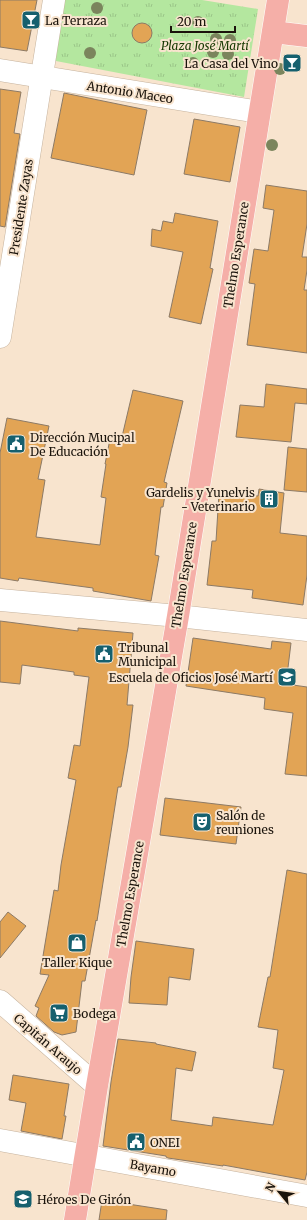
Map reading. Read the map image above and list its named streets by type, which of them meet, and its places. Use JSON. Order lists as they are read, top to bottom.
{
  "streets": {
    "main road": ["Thelmo Esperance"],
    "street": [
      "Antonio Maceo",
      "Presidente Zayas",
      "Capitán Araujo",
      "Bayamo"
    ]
  },
  "crossings": [
    ["Antonio Maceo", "Presidente Zayas"],
    ["Antonio Maceo", "Thelmo Esperance"],
    ["Thelmo Esperance", "Capitán Araujo"],
    ["Thelmo Esperance", "Bayamo"]
  ],
  "parks": ["Plaza José Martí"],
  "places": {
    "bar": ["La Terraza", "La Casa del Vino"],
    "public building": ["Dirección Mucipal De Educación", "Tribunal Municipal", "ONEI"],
    "building": ["Gardelis y Yunelvis - Veterinario"],
    "school or university": ["Escuela de Oficios José Martí", "Héroes De Girón"],
    "theatre": ["Salón de reuniones"],
    "shop": ["Taller Kique"],
    "supermarket": ["Bodega"]
  },
  "scale_bar": "20 m",
  "north": "top left"
}
